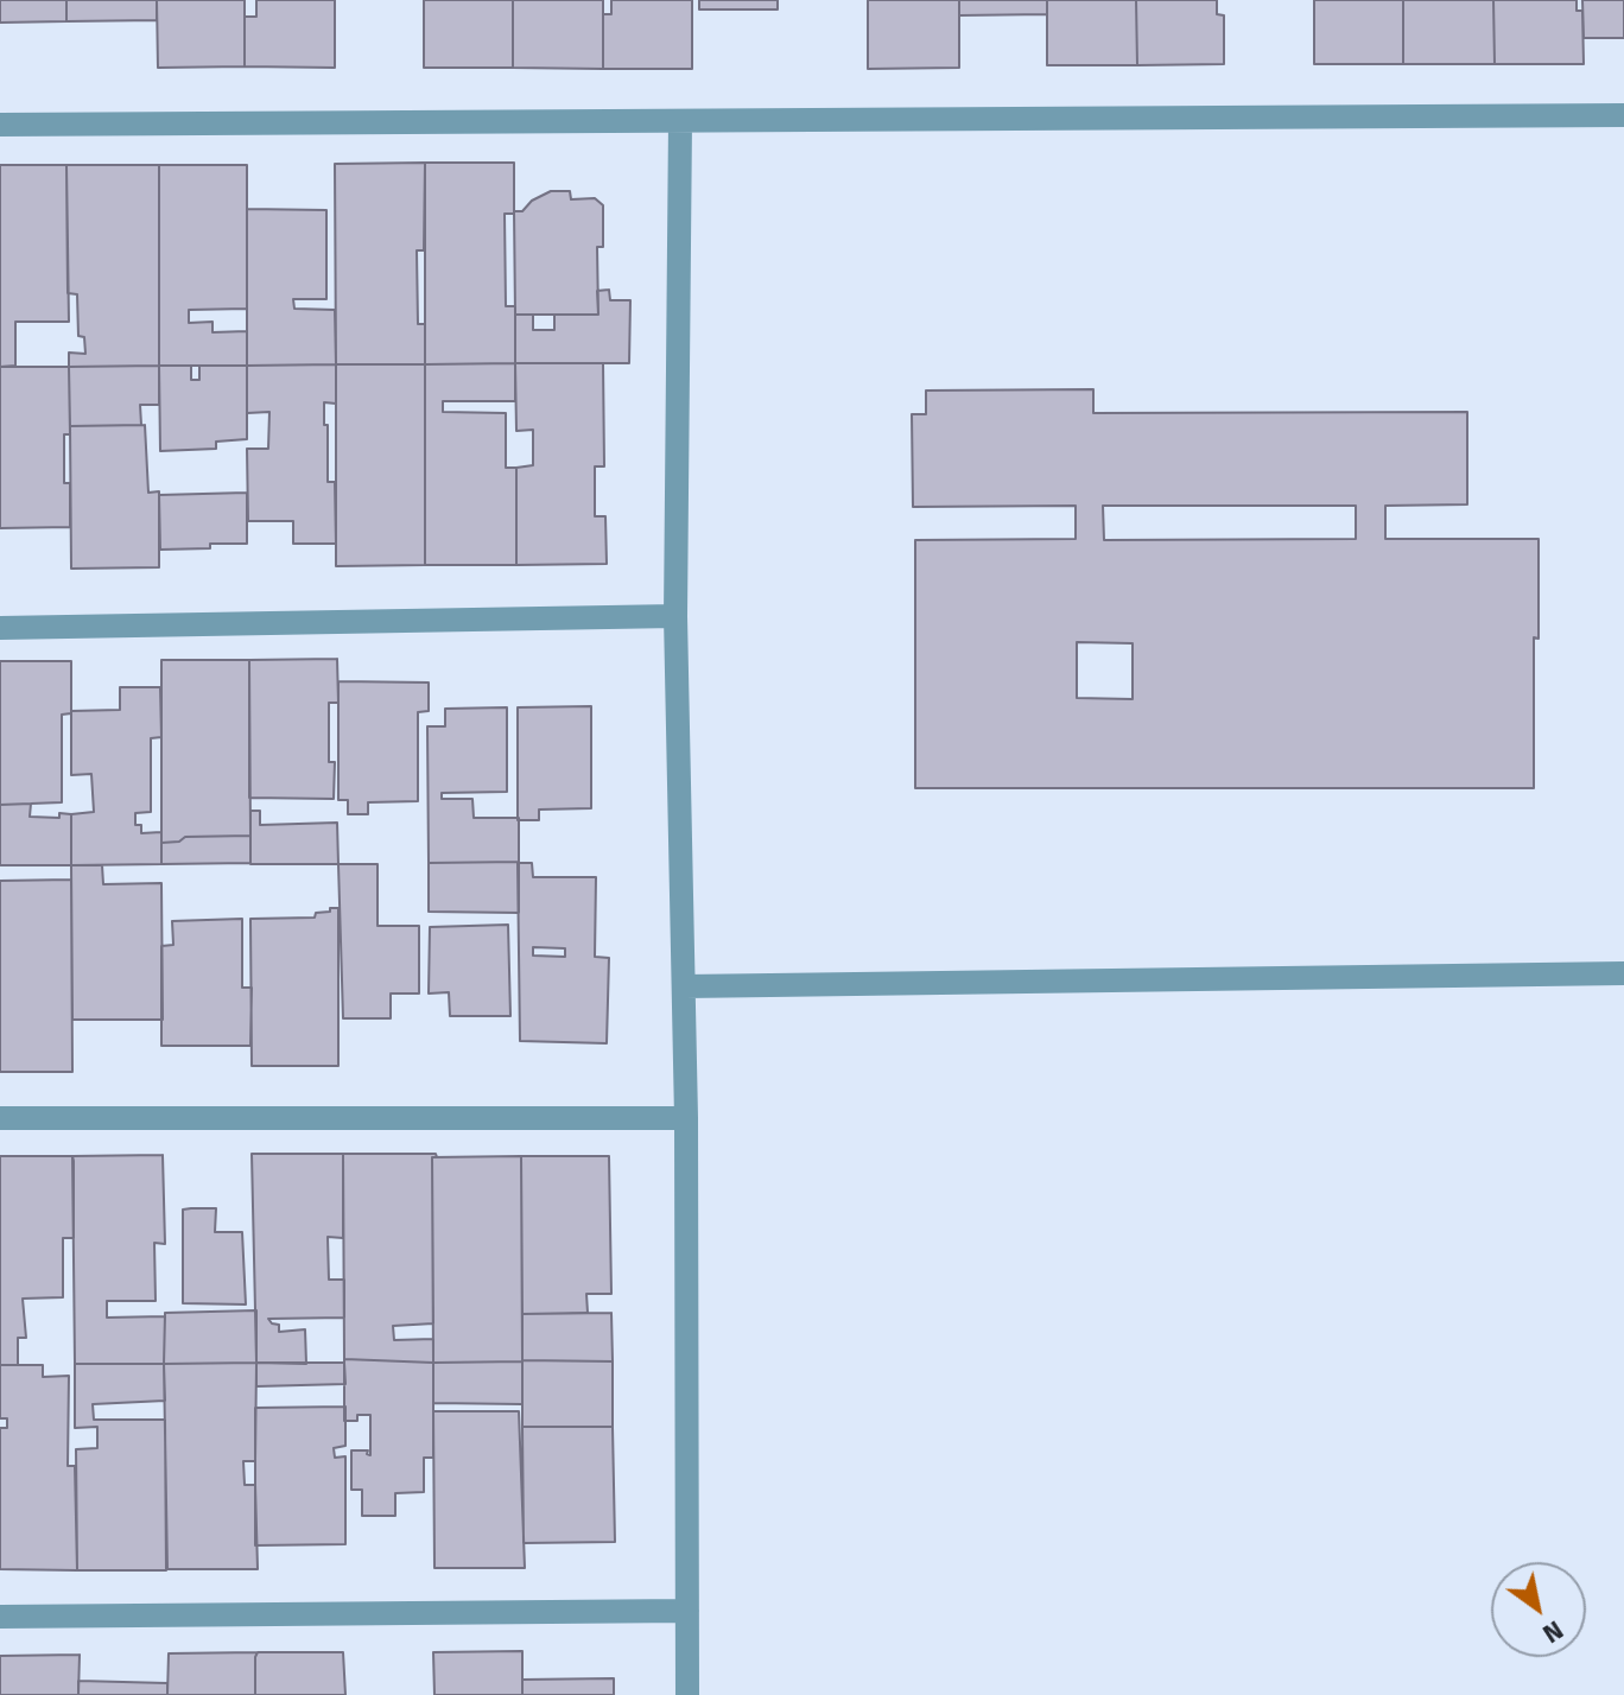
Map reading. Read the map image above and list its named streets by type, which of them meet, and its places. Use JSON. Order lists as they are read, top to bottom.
{
  "north": "bottom right"
}
